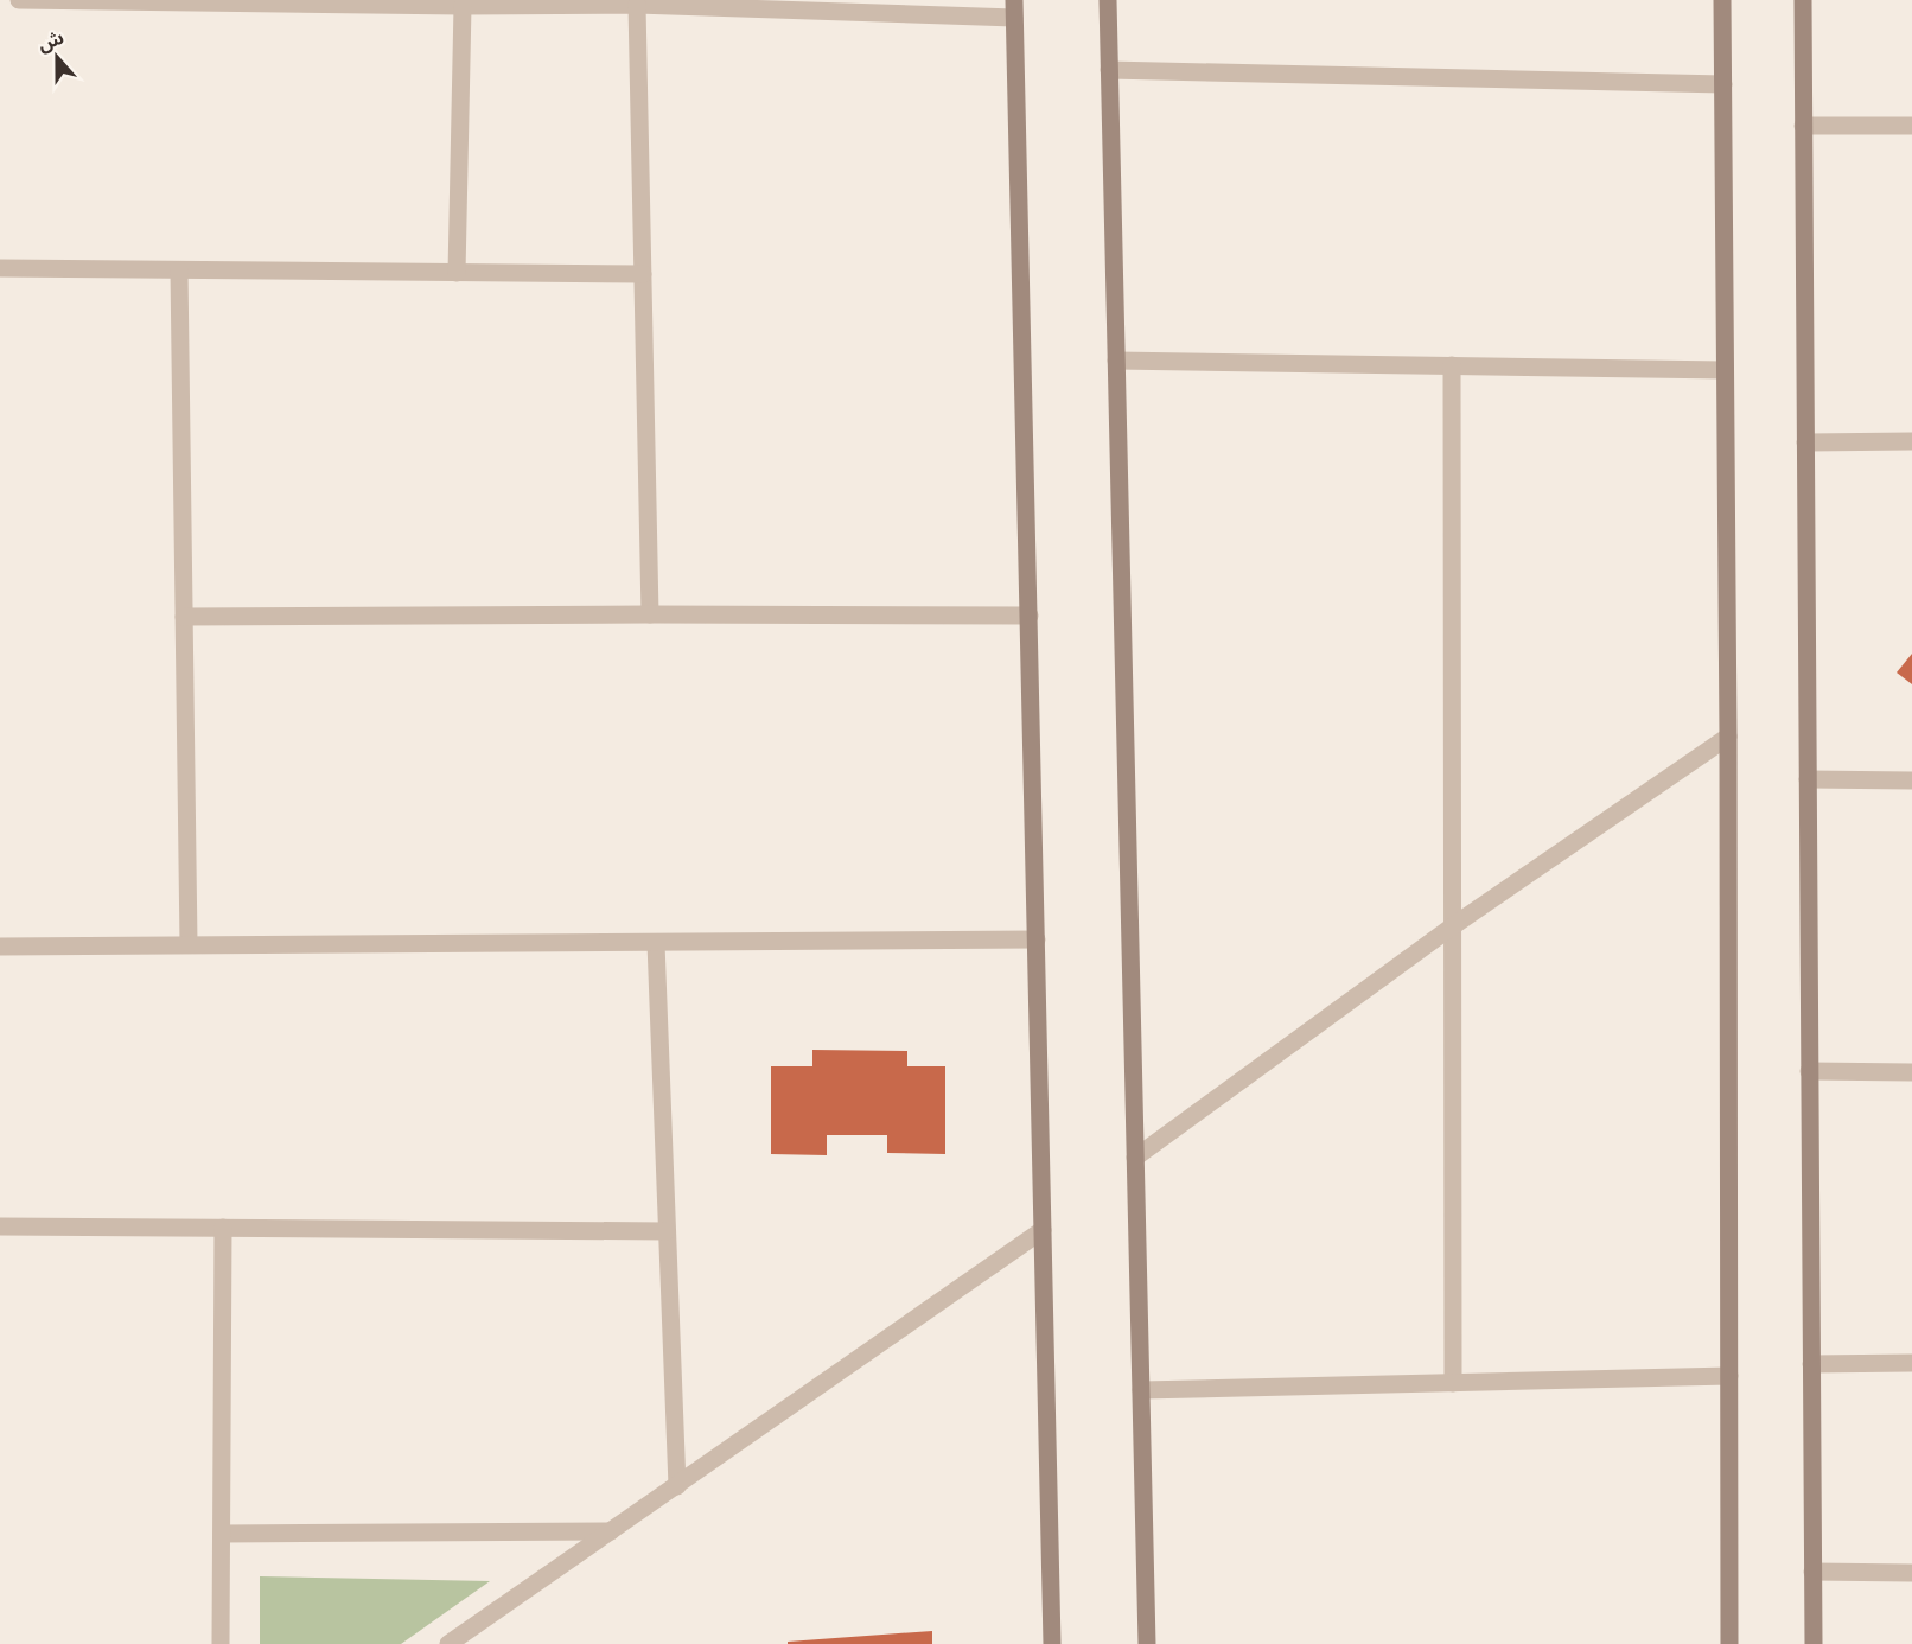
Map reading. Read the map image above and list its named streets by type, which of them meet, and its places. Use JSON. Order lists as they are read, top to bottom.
{
  "north": "top"
}
